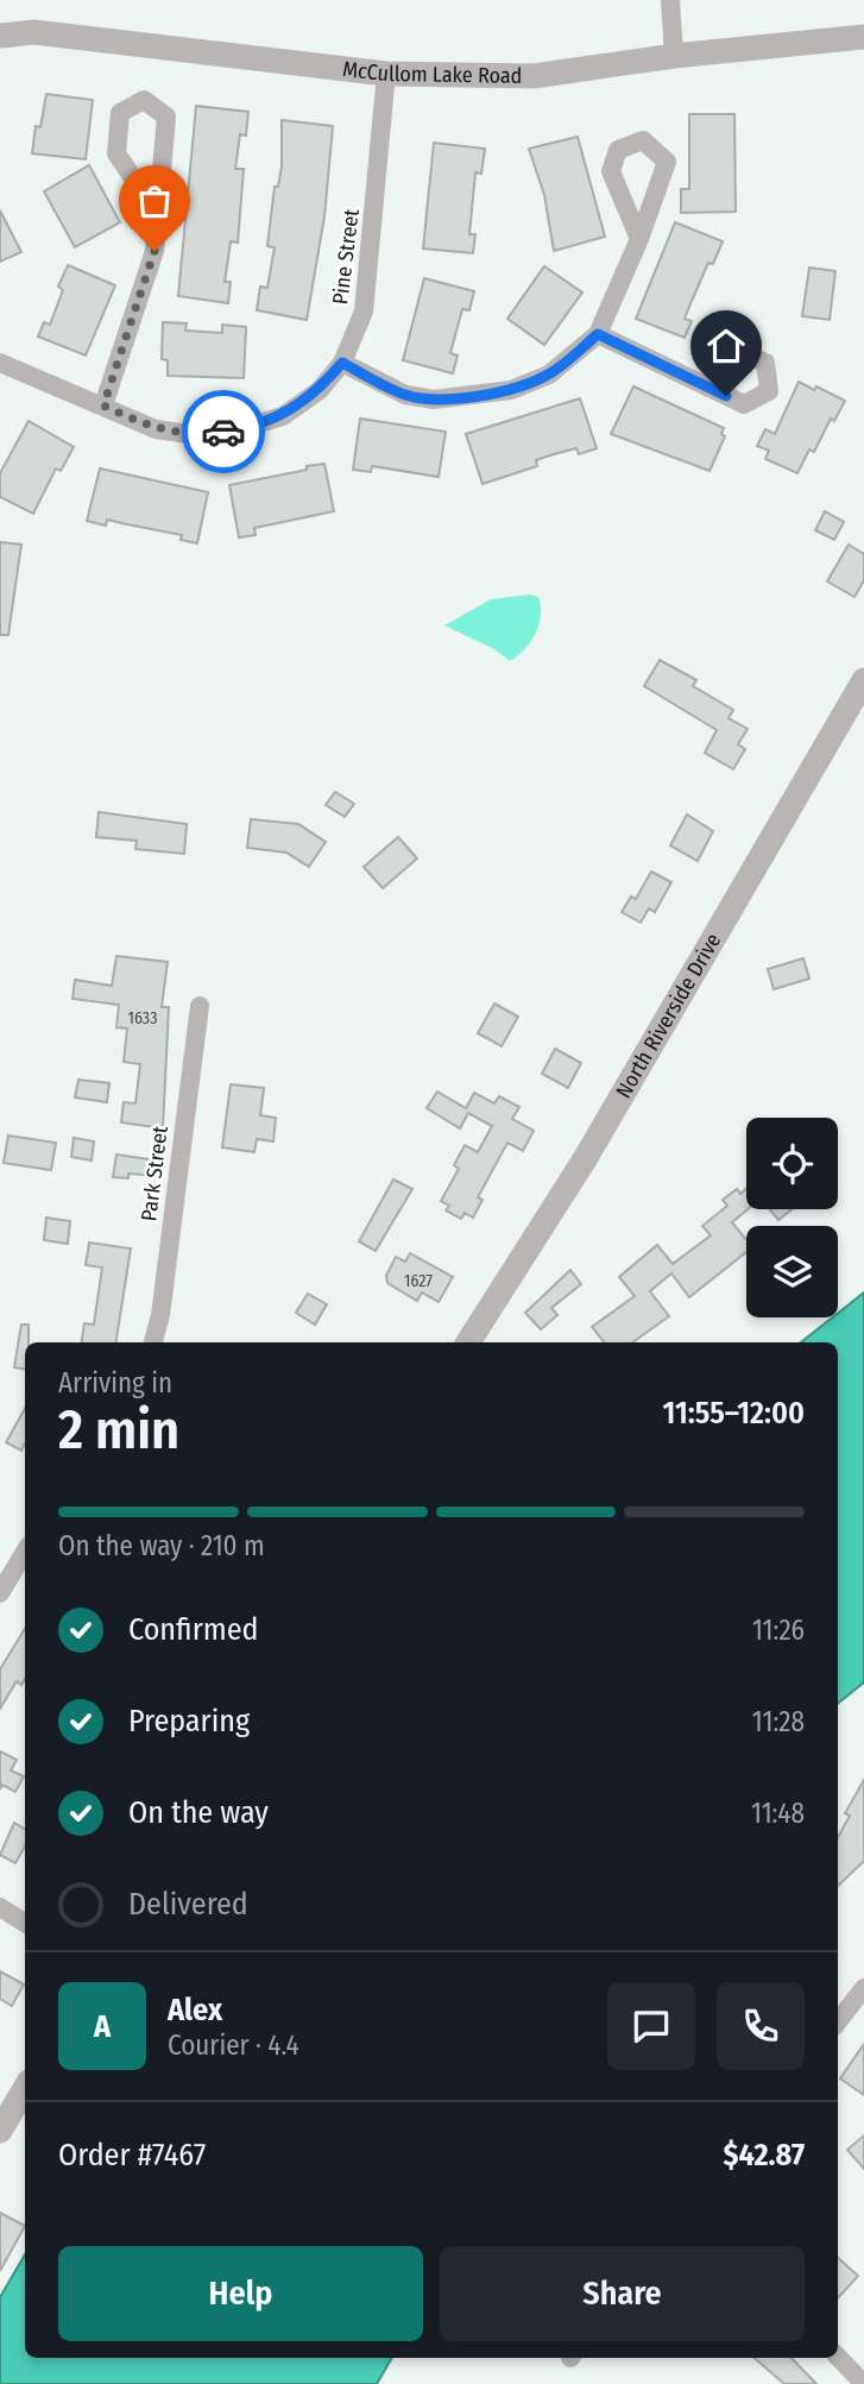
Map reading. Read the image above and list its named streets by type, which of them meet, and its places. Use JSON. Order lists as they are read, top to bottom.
{
  "streets": {
    "street": [
      "McCullom Lake Road",
      "Pine Street",
      "North Riverside Drive",
      "Park Street"
    ]
  },
  "crossings": [
    ["McCullom Lake Road", "Pine Street"]
  ],
  "house_numbers": ["1633", "1627"],
  "page": {
    "heading": ["2 min", "Arriving in", "11:55–12:00"],
    "panel": [
      "Alex",
      "Courier · 4.4",
      "Order #7467",
      "$42.87"
    ],
    "bar": "On the way · 210 m",
    "list": [
      ["Confirmed", "11:26"],
      ["Preparing", "11:28"],
      ["On the way", "11:48"],
      "Delivered"
    ],
    "round": "A",
    "buttons": ["Help", "Share"]
  }
}
